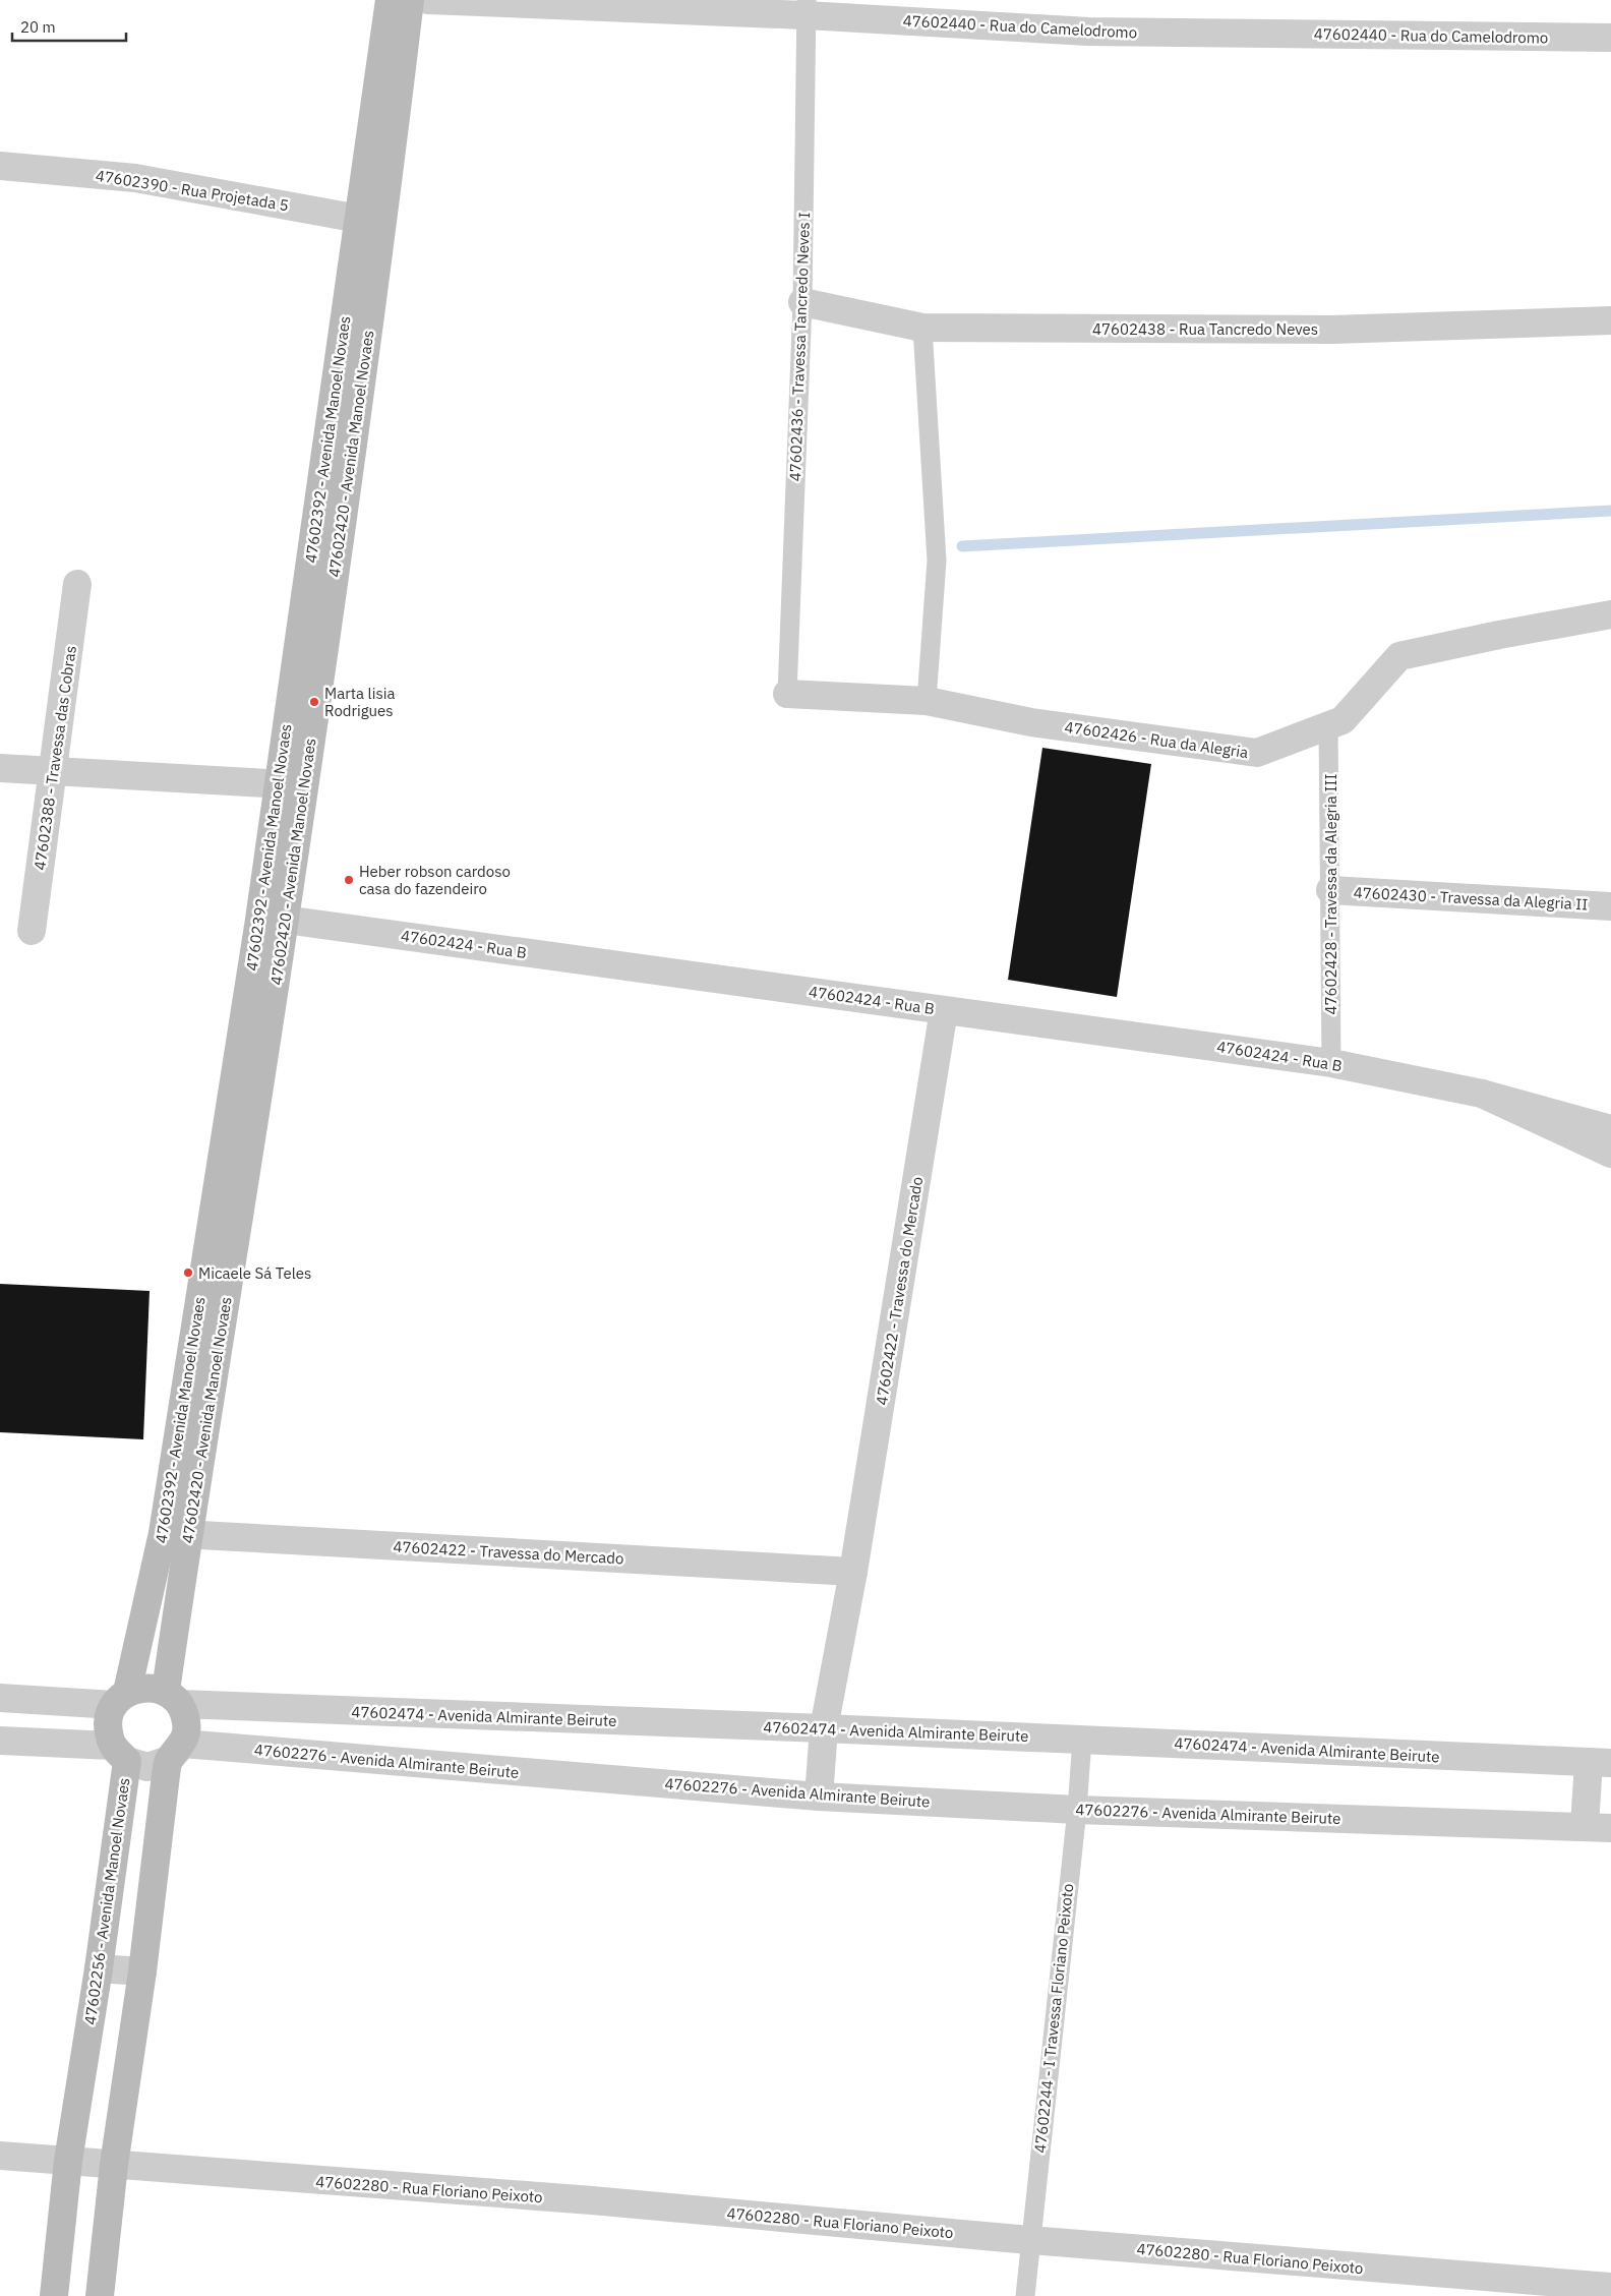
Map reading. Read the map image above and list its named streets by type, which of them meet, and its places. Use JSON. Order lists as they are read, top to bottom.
{
  "streets": {
    "street": [
      "47602440 - Rua do Camelodromo",
      "47602390 - Rua Projetada 5",
      "47602438 - Rua Tancredo Neves",
      "47602392 - Avenida Manoel Novaes",
      "47602420 - Avenida Manoel Novaes",
      "47602426 - Rua da Alegria",
      "47602388 - Travessa das Cobras",
      "47602430 - Travessa da Alegria II",
      "47602424 - Rua B",
      "47602422 - Travessa do Mercado",
      "47602474 - Avenida Almirante Beirute",
      "47602276 - Avenida Almirante Beirute",
      "47602256 - Avenida Manoel Novaes",
      "47602280 - Rua Floriano Peixoto"
    ],
    "lane": ["47602436 - Travessa Tancredo Neves I", "47602428 - Travessa da Alegria III", "47602244 - I Travessa Floriano Peixoto"]
  },
  "crossings": [
    ["47602440 - Rua do Camelodromo", "47602436 - Travessa Tancredo Neves I"],
    ["47602390 - Rua Projetada 5", "47602420 - Avenida Manoel Novaes"],
    ["47602438 - Rua Tancredo Neves", "47602436 - Travessa Tancredo Neves I"],
    ["47602436 - Travessa Tancredo Neves I", "47602426 - Rua da Alegria"],
    ["47602392 - Avenida Manoel Novaes", "47602420 - Avenida Manoel Novaes"],
    ["47602392 - Avenida Manoel Novaes", "47602422 - Travessa do Mercado"],
    ["47602392 - Avenida Manoel Novaes", "47602474 - Avenida Almirante Beirute"],
    ["47602392 - Avenida Manoel Novaes", "47602276 - Avenida Almirante Beirute"],
    ["47602392 - Avenida Manoel Novaes", "47602256 - Avenida Manoel Novaes"],
    ["47602420 - Avenida Manoel Novaes", "47602424 - Rua B"],
    ["47602420 - Avenida Manoel Novaes", "47602422 - Travessa do Mercado"],
    ["47602420 - Avenida Manoel Novaes", "47602474 - Avenida Almirante Beirute"],
    ["47602420 - Avenida Manoel Novaes", "47602276 - Avenida Almirante Beirute"],
    ["47602420 - Avenida Manoel Novaes", "47602256 - Avenida Manoel Novaes"],
    ["47602426 - Rua da Alegria", "47602428 - Travessa da Alegria III"],
    ["47602428 - Travessa da Alegria III", "47602430 - Travessa da Alegria II"],
    ["47602428 - Travessa da Alegria III", "47602424 - Rua B"],
    ["47602424 - Rua B", "47602422 - Travessa do Mercado"],
    ["47602422 - Travessa do Mercado", "47602474 - Avenida Almirante Beirute"],
    ["47602422 - Travessa do Mercado", "47602276 - Avenida Almirante Beirute"],
    ["47602474 - Avenida Almirante Beirute", "47602276 - Avenida Almirante Beirute"],
    ["47602474 - Avenida Almirante Beirute", "47602256 - Avenida Manoel Novaes"],
    ["47602474 - Avenida Almirante Beirute", "47602244 - I Travessa Floriano Peixoto"],
    ["47602276 - Avenida Almirante Beirute", "47602256 - Avenida Manoel Novaes"],
    ["47602276 - Avenida Almirante Beirute", "47602244 - I Travessa Floriano Peixoto"],
    ["47602256 - Avenida Manoel Novaes", "47602280 - Rua Floriano Peixoto"],
    ["47602244 - I Travessa Floriano Peixoto", "47602280 - Rua Floriano Peixoto"]
  ],
  "places": ["Marta lisia Rodrigues", "Heber robson cardoso casa do fazendeiro", "Micaele Sá Teles"],
  "scale_bar": "20 m"
}
